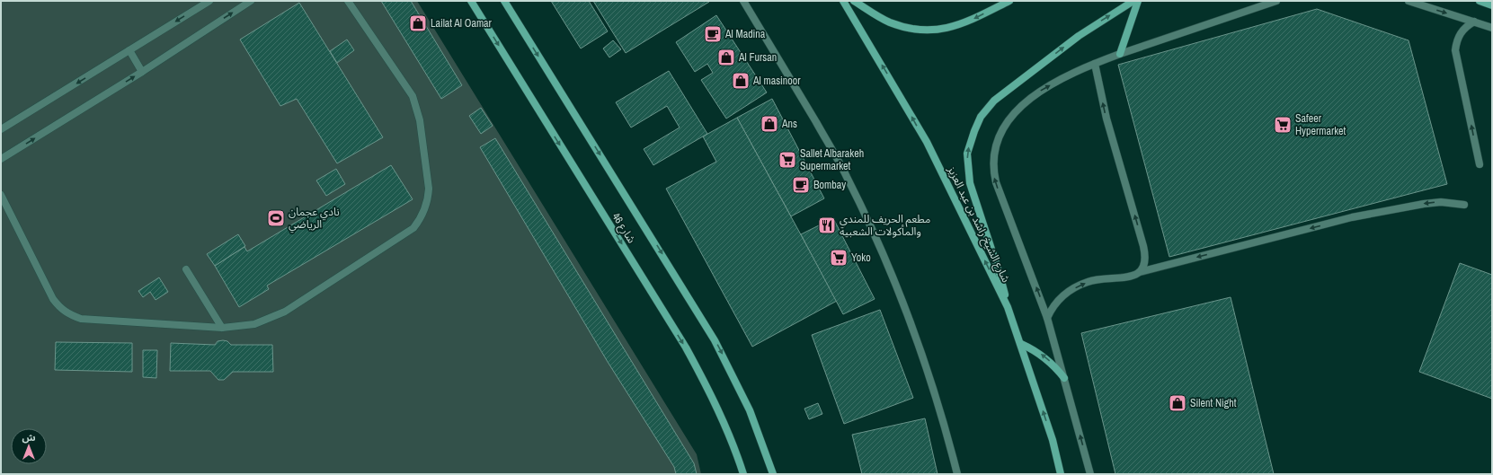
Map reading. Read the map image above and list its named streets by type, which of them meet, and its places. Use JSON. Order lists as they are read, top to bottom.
{
  "streets": {
    "main road": ["شارع الشيخ راشد بن عبد العزيز", "شارع 46"]
  },
  "one_way": ["شارع الشيخ راشد بن عبد العزيز", "شارع 46"],
  "places": {
    "shop": [
      "Lailat Al Oamar",
      "Al Fursan",
      "Al masinoor",
      "Ans",
      "Silent Night"
    ],
    "cafe": ["Al Madina", "Bombay"],
    "supermarket": ["Safeer Hypermarket", "Sallet Albarakeh Supermarket", "Yoko"],
    "sports": ["نادي عجمان الرياضي"],
    "restaurant": ["مطعم الحريف للمندي والمأكولات الشعبية"]
  },
  "north": "top"
}
